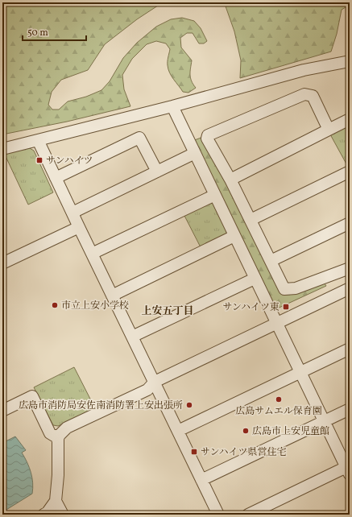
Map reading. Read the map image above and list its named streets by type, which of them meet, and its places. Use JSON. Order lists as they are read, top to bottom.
{
  "districts": ["上安五丁目"],
  "places": {
    "transit": ["サンハイツ", "サンハイツ東", "サンハイツ県営住宅"],
    "other": [
      "市立上安小学校",
      "広島サムエル保育園",
      "広島市消防局安佐南消防署上安出張所",
      "広島市上安児童館"
    ]
  },
  "scale_bar": "50 m"
}
